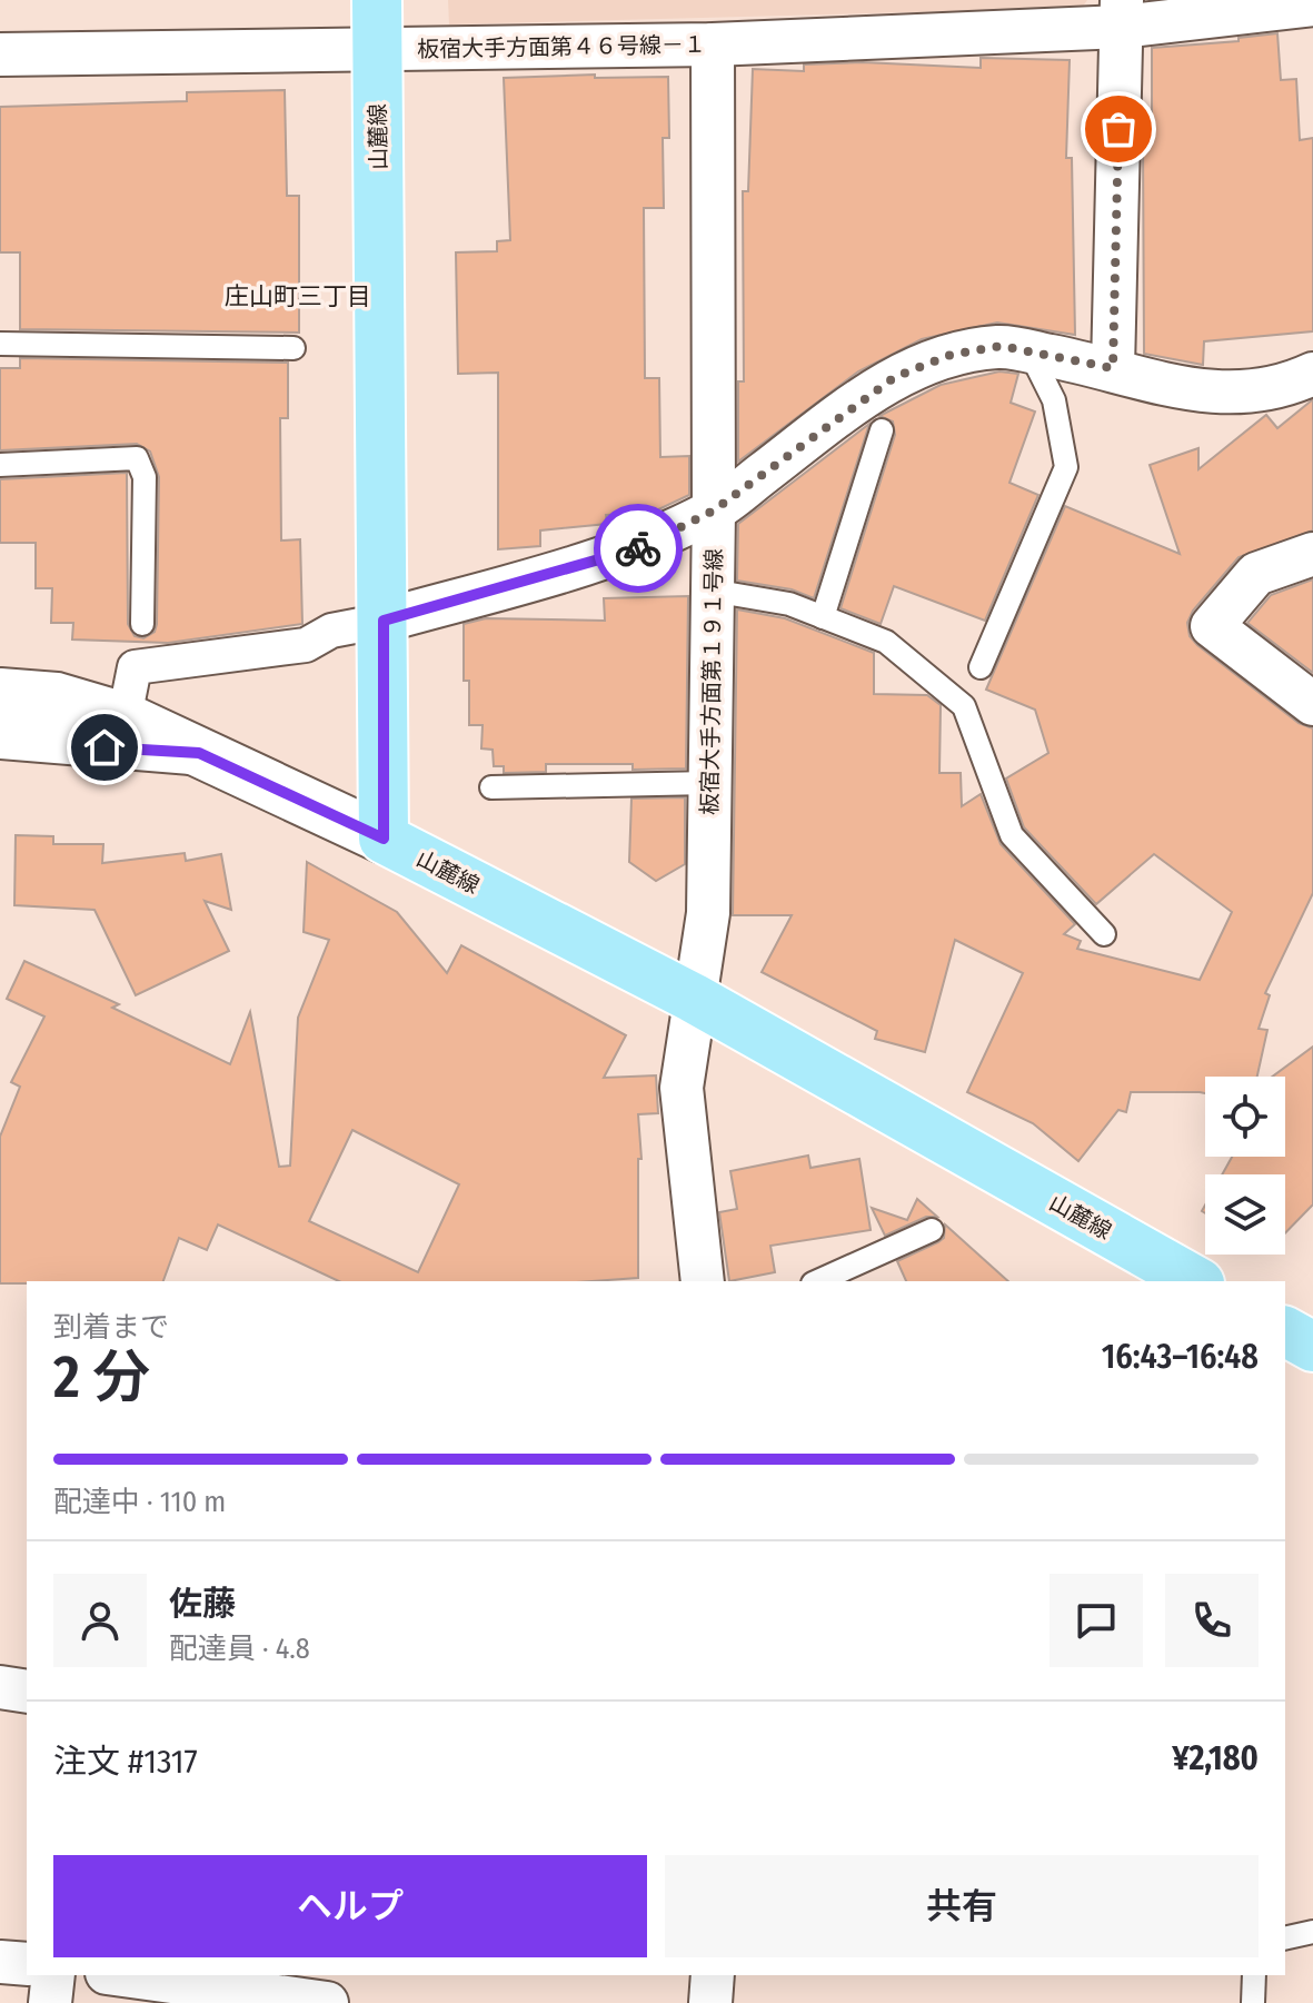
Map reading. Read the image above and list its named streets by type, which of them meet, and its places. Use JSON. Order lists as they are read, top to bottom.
{
  "streets": {
    "main road": ["山麓線"],
    "street": ["板宿大手方面第４６号線－１", "板宿大手方面第１９１号線"]
  },
  "crossings": [
    ["板宿大手方面第４６号線－１", "山麓線"],
    ["板宿大手方面第４６号線－１", "板宿大手方面第１９１号線"],
    ["山麓線", "板宿大手方面第１９１号線"]
  ],
  "districts": ["庄山町三丁目"],
  "page": {
    "heading": ["2 分", "到着まで", "16:43–16:48"],
    "panel": [
      "佐藤",
      "配達員 · 4.8",
      "注文 #1317",
      "¥2,180"
    ],
    "bar": "配達中 · 110 m",
    "buttons": ["ヘルプ", "共有"]
  }
}
